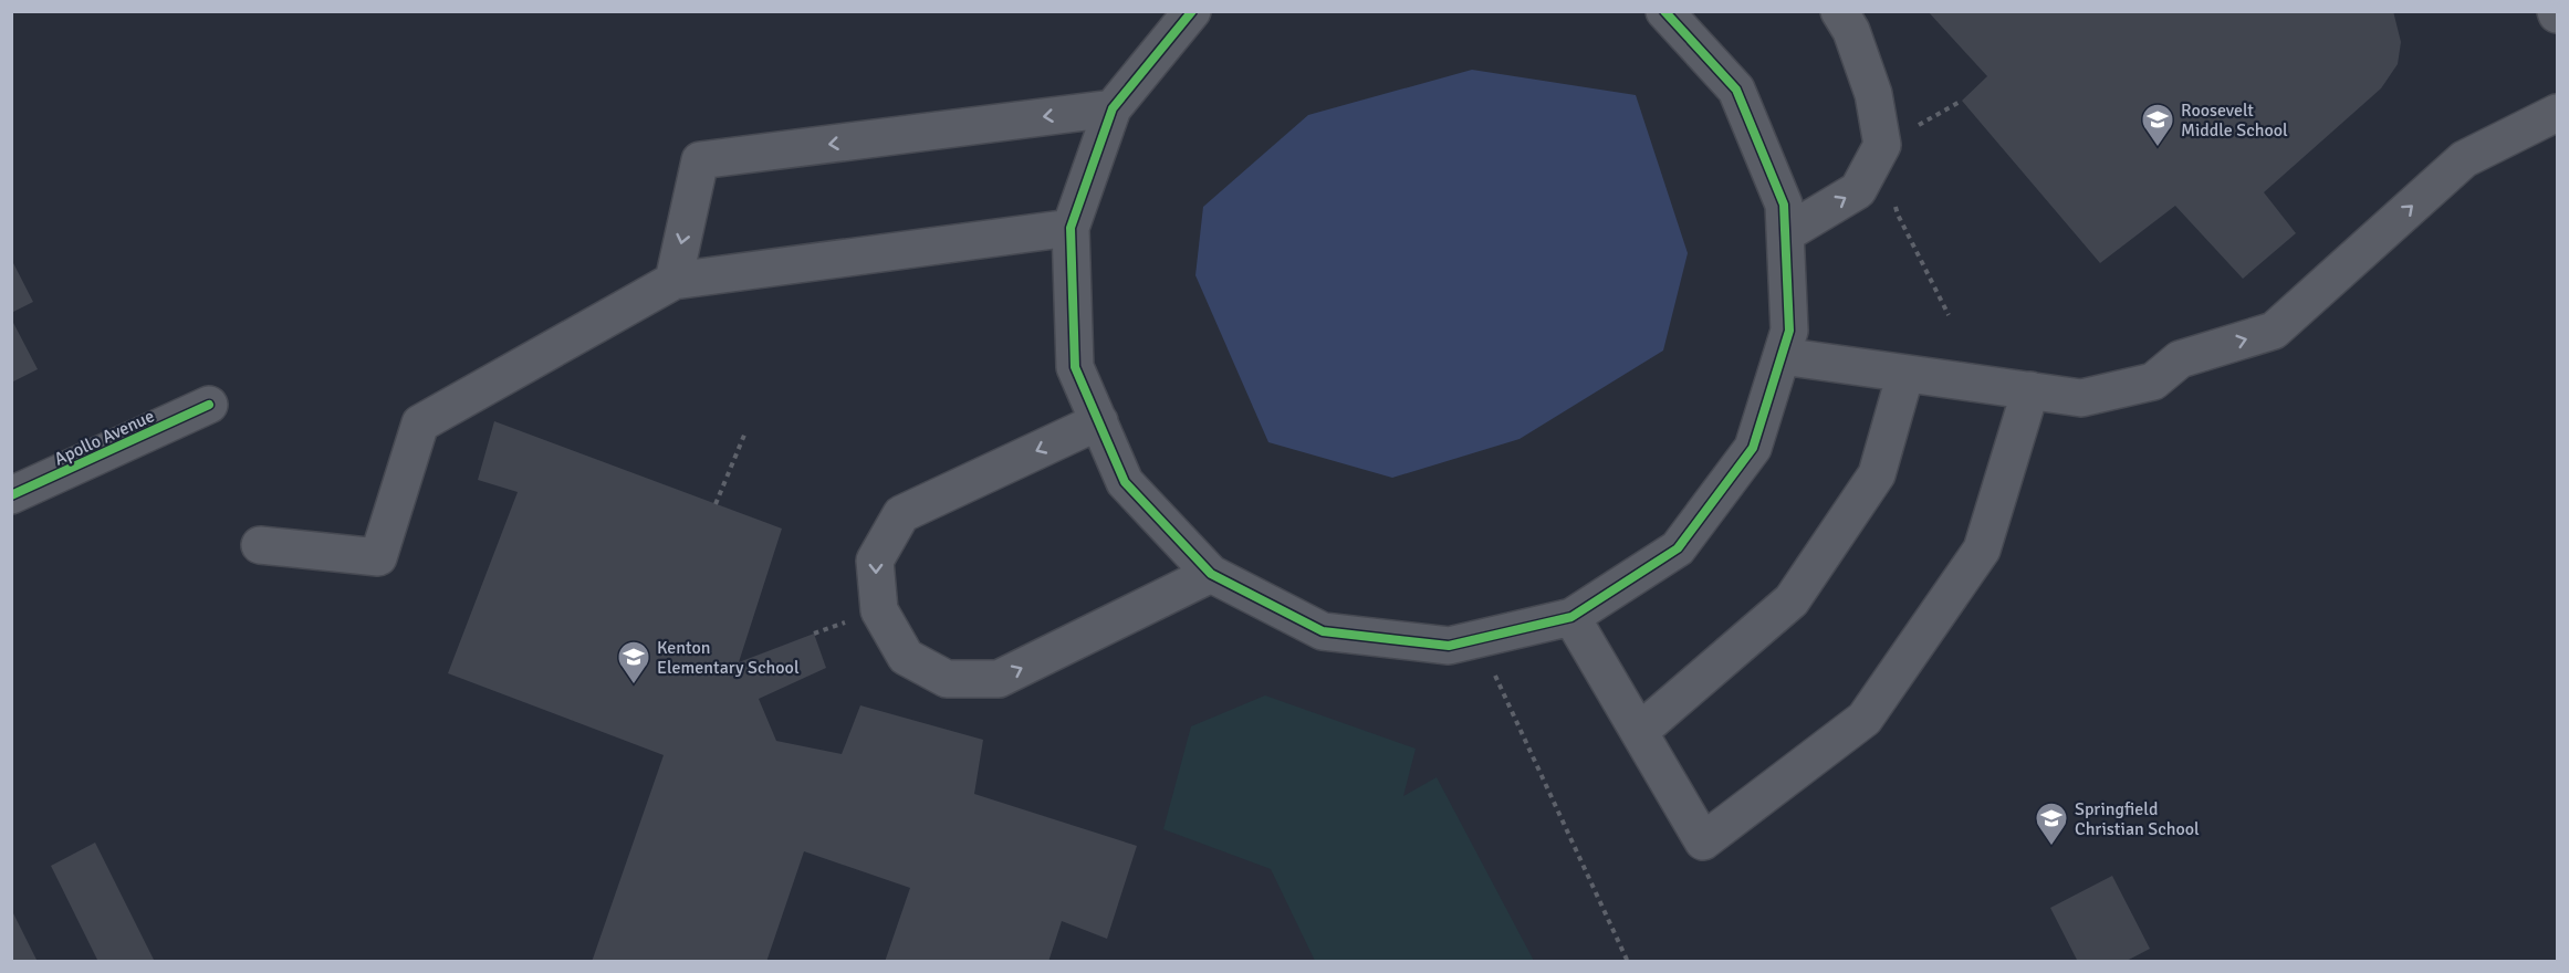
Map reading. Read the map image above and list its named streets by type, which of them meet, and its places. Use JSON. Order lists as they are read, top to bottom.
{
  "streets": {
    "street": ["Apollo Avenue"]
  },
  "places": {
    "school or university": ["Roosevelt Middle School", "Kenton Elementary School", "Springfield Christian School"]
  }
}
